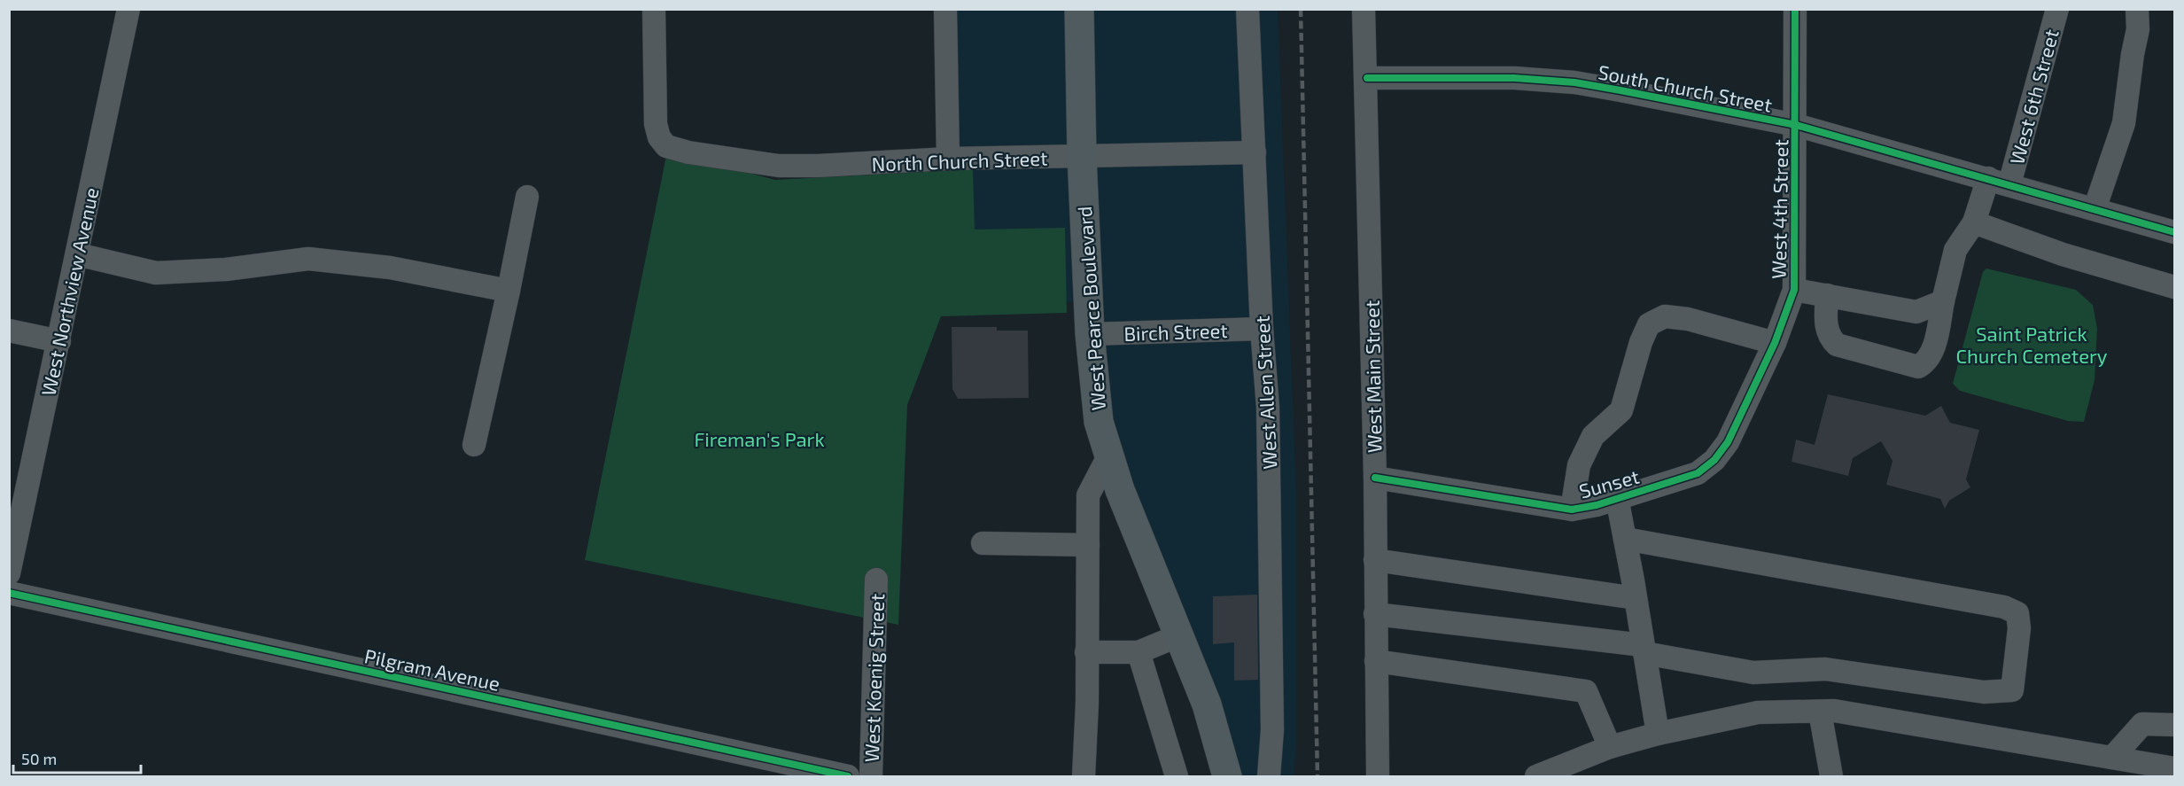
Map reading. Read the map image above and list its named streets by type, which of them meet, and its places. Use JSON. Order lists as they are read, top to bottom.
{
  "streets": {
    "main road": ["West Pearce Boulevard"],
    "street": [
      "South Church Street",
      "West 6th Street",
      "North Church Street",
      "West 4th Street",
      "West Northview Avenue",
      "Birch Street",
      "West Main Street",
      "West Allen Street",
      "Sunset",
      "Pilgram Avenue",
      "West Koenig Street"
    ]
  },
  "crossings": [
    ["South Church Street", "West 6th Street"],
    ["South Church Street", "West 4th Street"],
    ["South Church Street", "West Main Street"],
    ["North Church Street", "West Pearce Boulevard"],
    ["North Church Street", "West Allen Street"],
    ["West 4th Street", "Sunset"],
    ["West Pearce Boulevard", "Birch Street"],
    ["Birch Street", "West Allen Street"],
    ["West Main Street", "Sunset"]
  ],
  "parks": ["Saint Patrick Church Cemetery", "Fireman's Park"],
  "scale_bar": "50 m"
}
